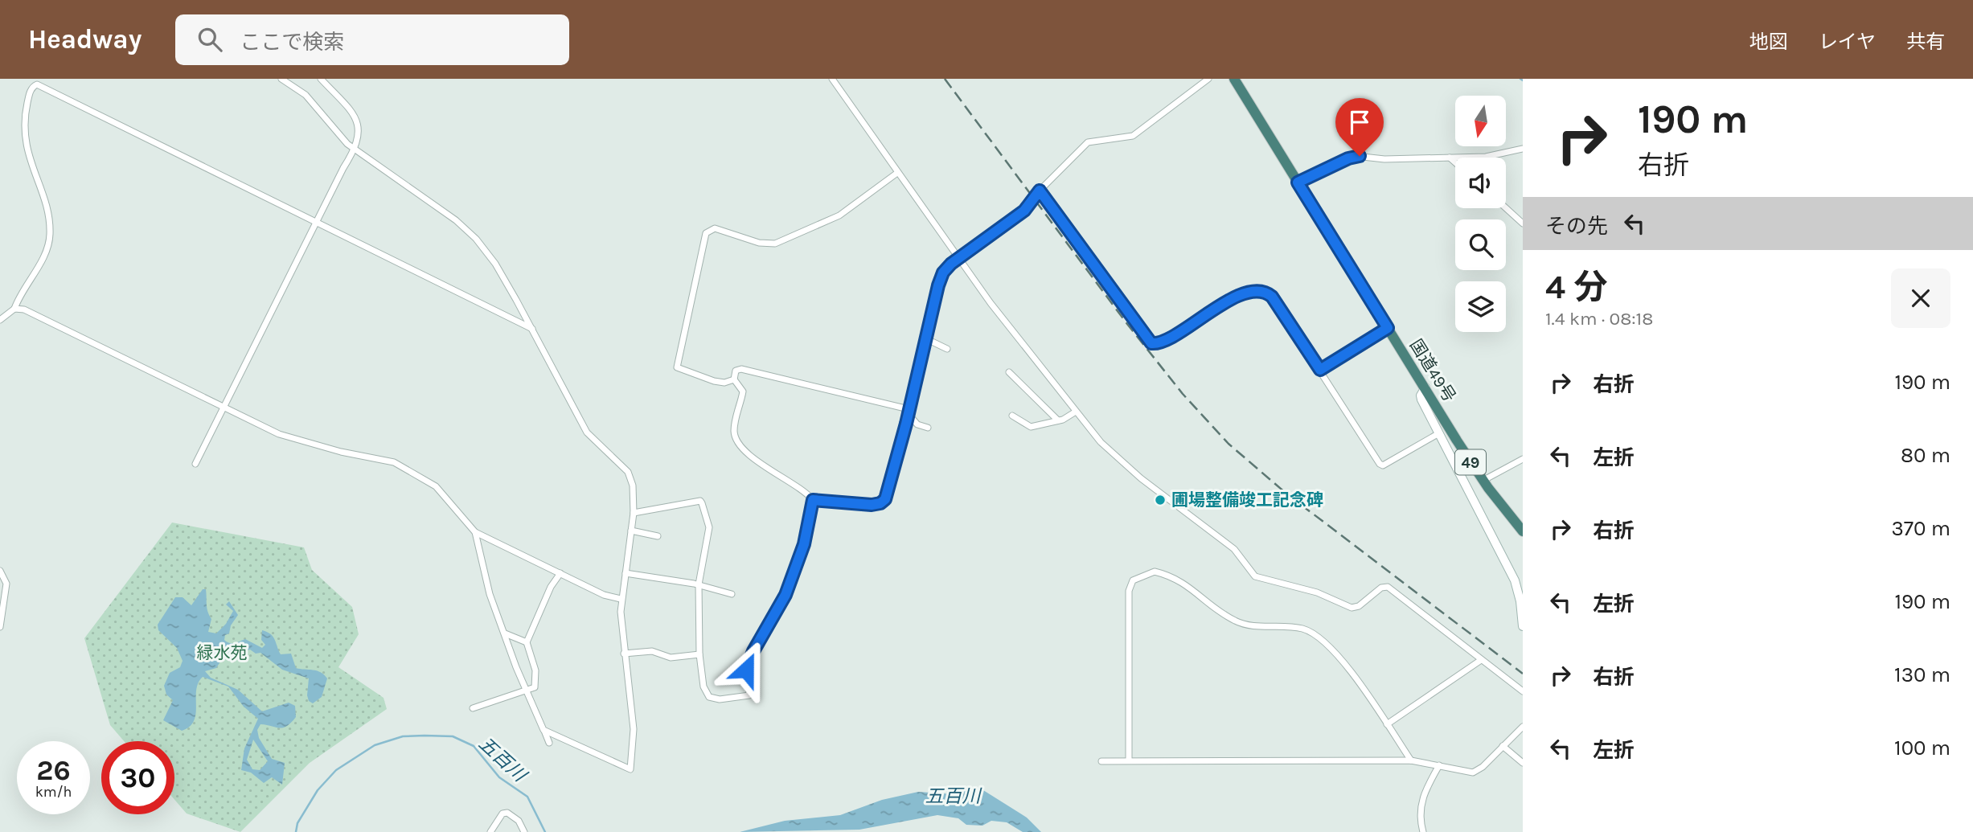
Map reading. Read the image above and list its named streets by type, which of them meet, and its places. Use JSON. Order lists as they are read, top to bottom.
{
  "streets": {
    "highway": ["国道49号", "49"]
  },
  "water": ["五百川"],
  "parks": ["緑水苑"],
  "places": ["圃場整備竣工記念碑"],
  "north": "bottom",
  "page": {
    "header": "Headway",
    "search": "ここで検索",
    "nav": ["地図", "レイヤ", "共有"],
    "turn": ["190 m", "右折"],
    "then": "その先",
    "heading": ["4 分", "1.4 km · 08:18"],
    "list": [
      {
        "name": "右折",
        "value": "190 m"
      },
      {
        "name": "左折",
        "value": "80 m"
      },
      {
        "name": "右折",
        "value": "370 m"
      },
      {
        "name": "左折",
        "value": "190 m"
      },
      {
        "name": "右折",
        "value": "130 m"
      },
      {
        "name": "左折",
        "value": "100 m"
      }
    ],
    "speed": "26 km/h",
    "limit": "30"
  }
}
